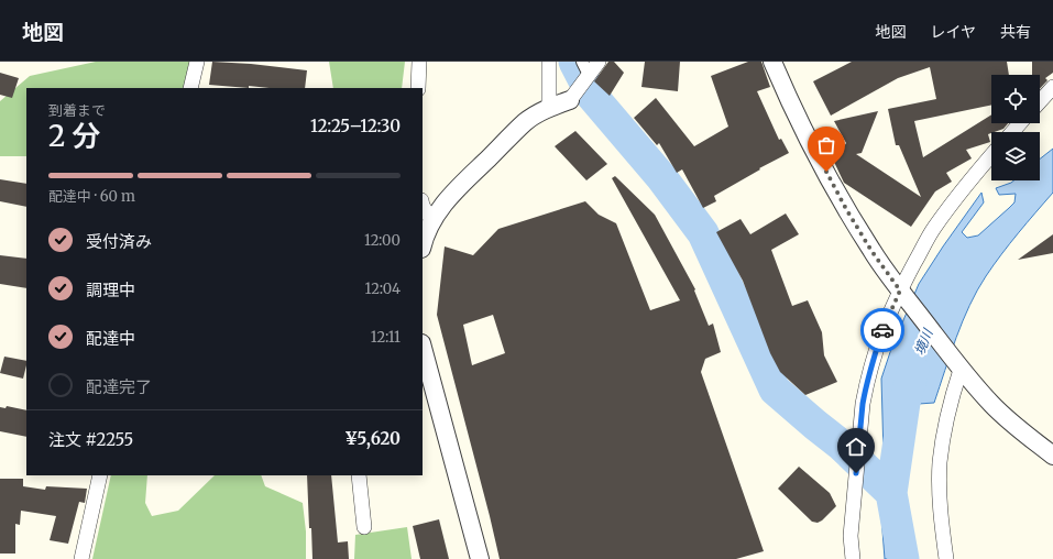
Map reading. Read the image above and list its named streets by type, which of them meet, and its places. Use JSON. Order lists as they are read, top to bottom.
{
  "water": ["境川"],
  "page": {
    "header": "地図",
    "nav": ["地図", "レイヤ", "共有"],
    "heading": ["2 分", "到着まで", "12:25–12:30"],
    "panel": ["注文 #2255", "¥5,620"],
    "bar": "配達中 · 60 m",
    "list": [
      ["受付済み", "12:00"],
      ["調理中", "12:04"],
      ["配達中", "12:11"],
      "配達完了"
    ]
  }
}
